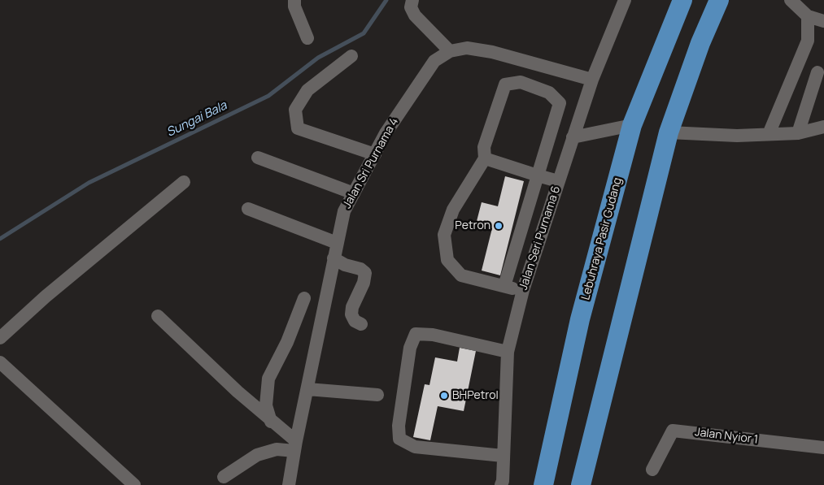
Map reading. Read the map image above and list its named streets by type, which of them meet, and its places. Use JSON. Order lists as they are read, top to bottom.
{
  "streets": {
    "highway": ["Lebuhraya Pasir Gudang"],
    "street": ["Jalan Sri Purnama 4", "Jalan Seri Purnama 6", "Jalan Nyior 1"]
  },
  "crossings": [
    ["Jalan Sri Purnama 4", "Jalan Seri Purnama 6"]
  ],
  "water": ["Sungai Bala"],
  "places": ["Petron", "BHPetrol"]
}
